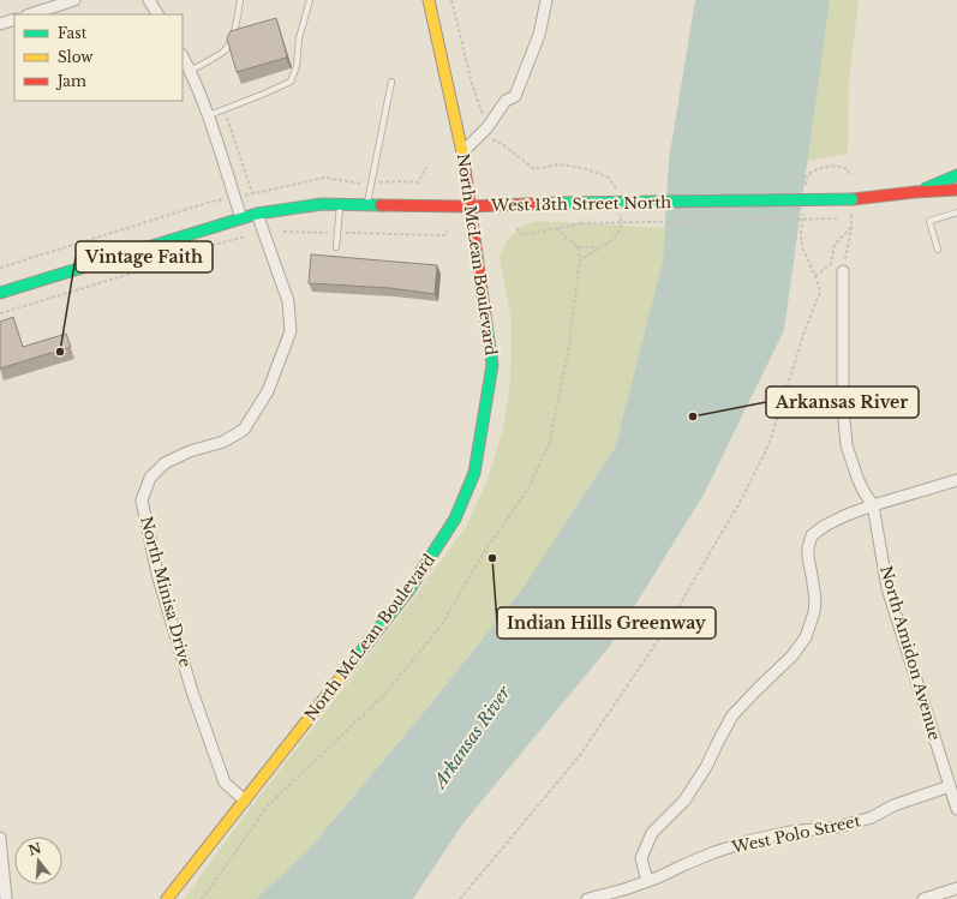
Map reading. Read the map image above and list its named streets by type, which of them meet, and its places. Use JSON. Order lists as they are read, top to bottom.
{
  "streets": {
    "street": [
      "West 13th Street North",
      "North McLean Boulevard",
      "North Minisa Drive",
      "North Amidon Avenue",
      "West Polo Street"
    ]
  },
  "crossings": [
    ["West 13th Street North", "North McLean Boulevard"],
    ["West 13th Street North", "North Minisa Drive"],
    ["North McLean Boulevard", "North Minisa Drive"],
    ["North Amidon Avenue", "West Polo Street"]
  ],
  "water": ["Arkansas River"],
  "places": ["Vintage Faith", "Arkansas River", "Indian Hills Greenway"],
  "legend": ["Fast", "Slow", "Jam"],
  "north": "top"
}
